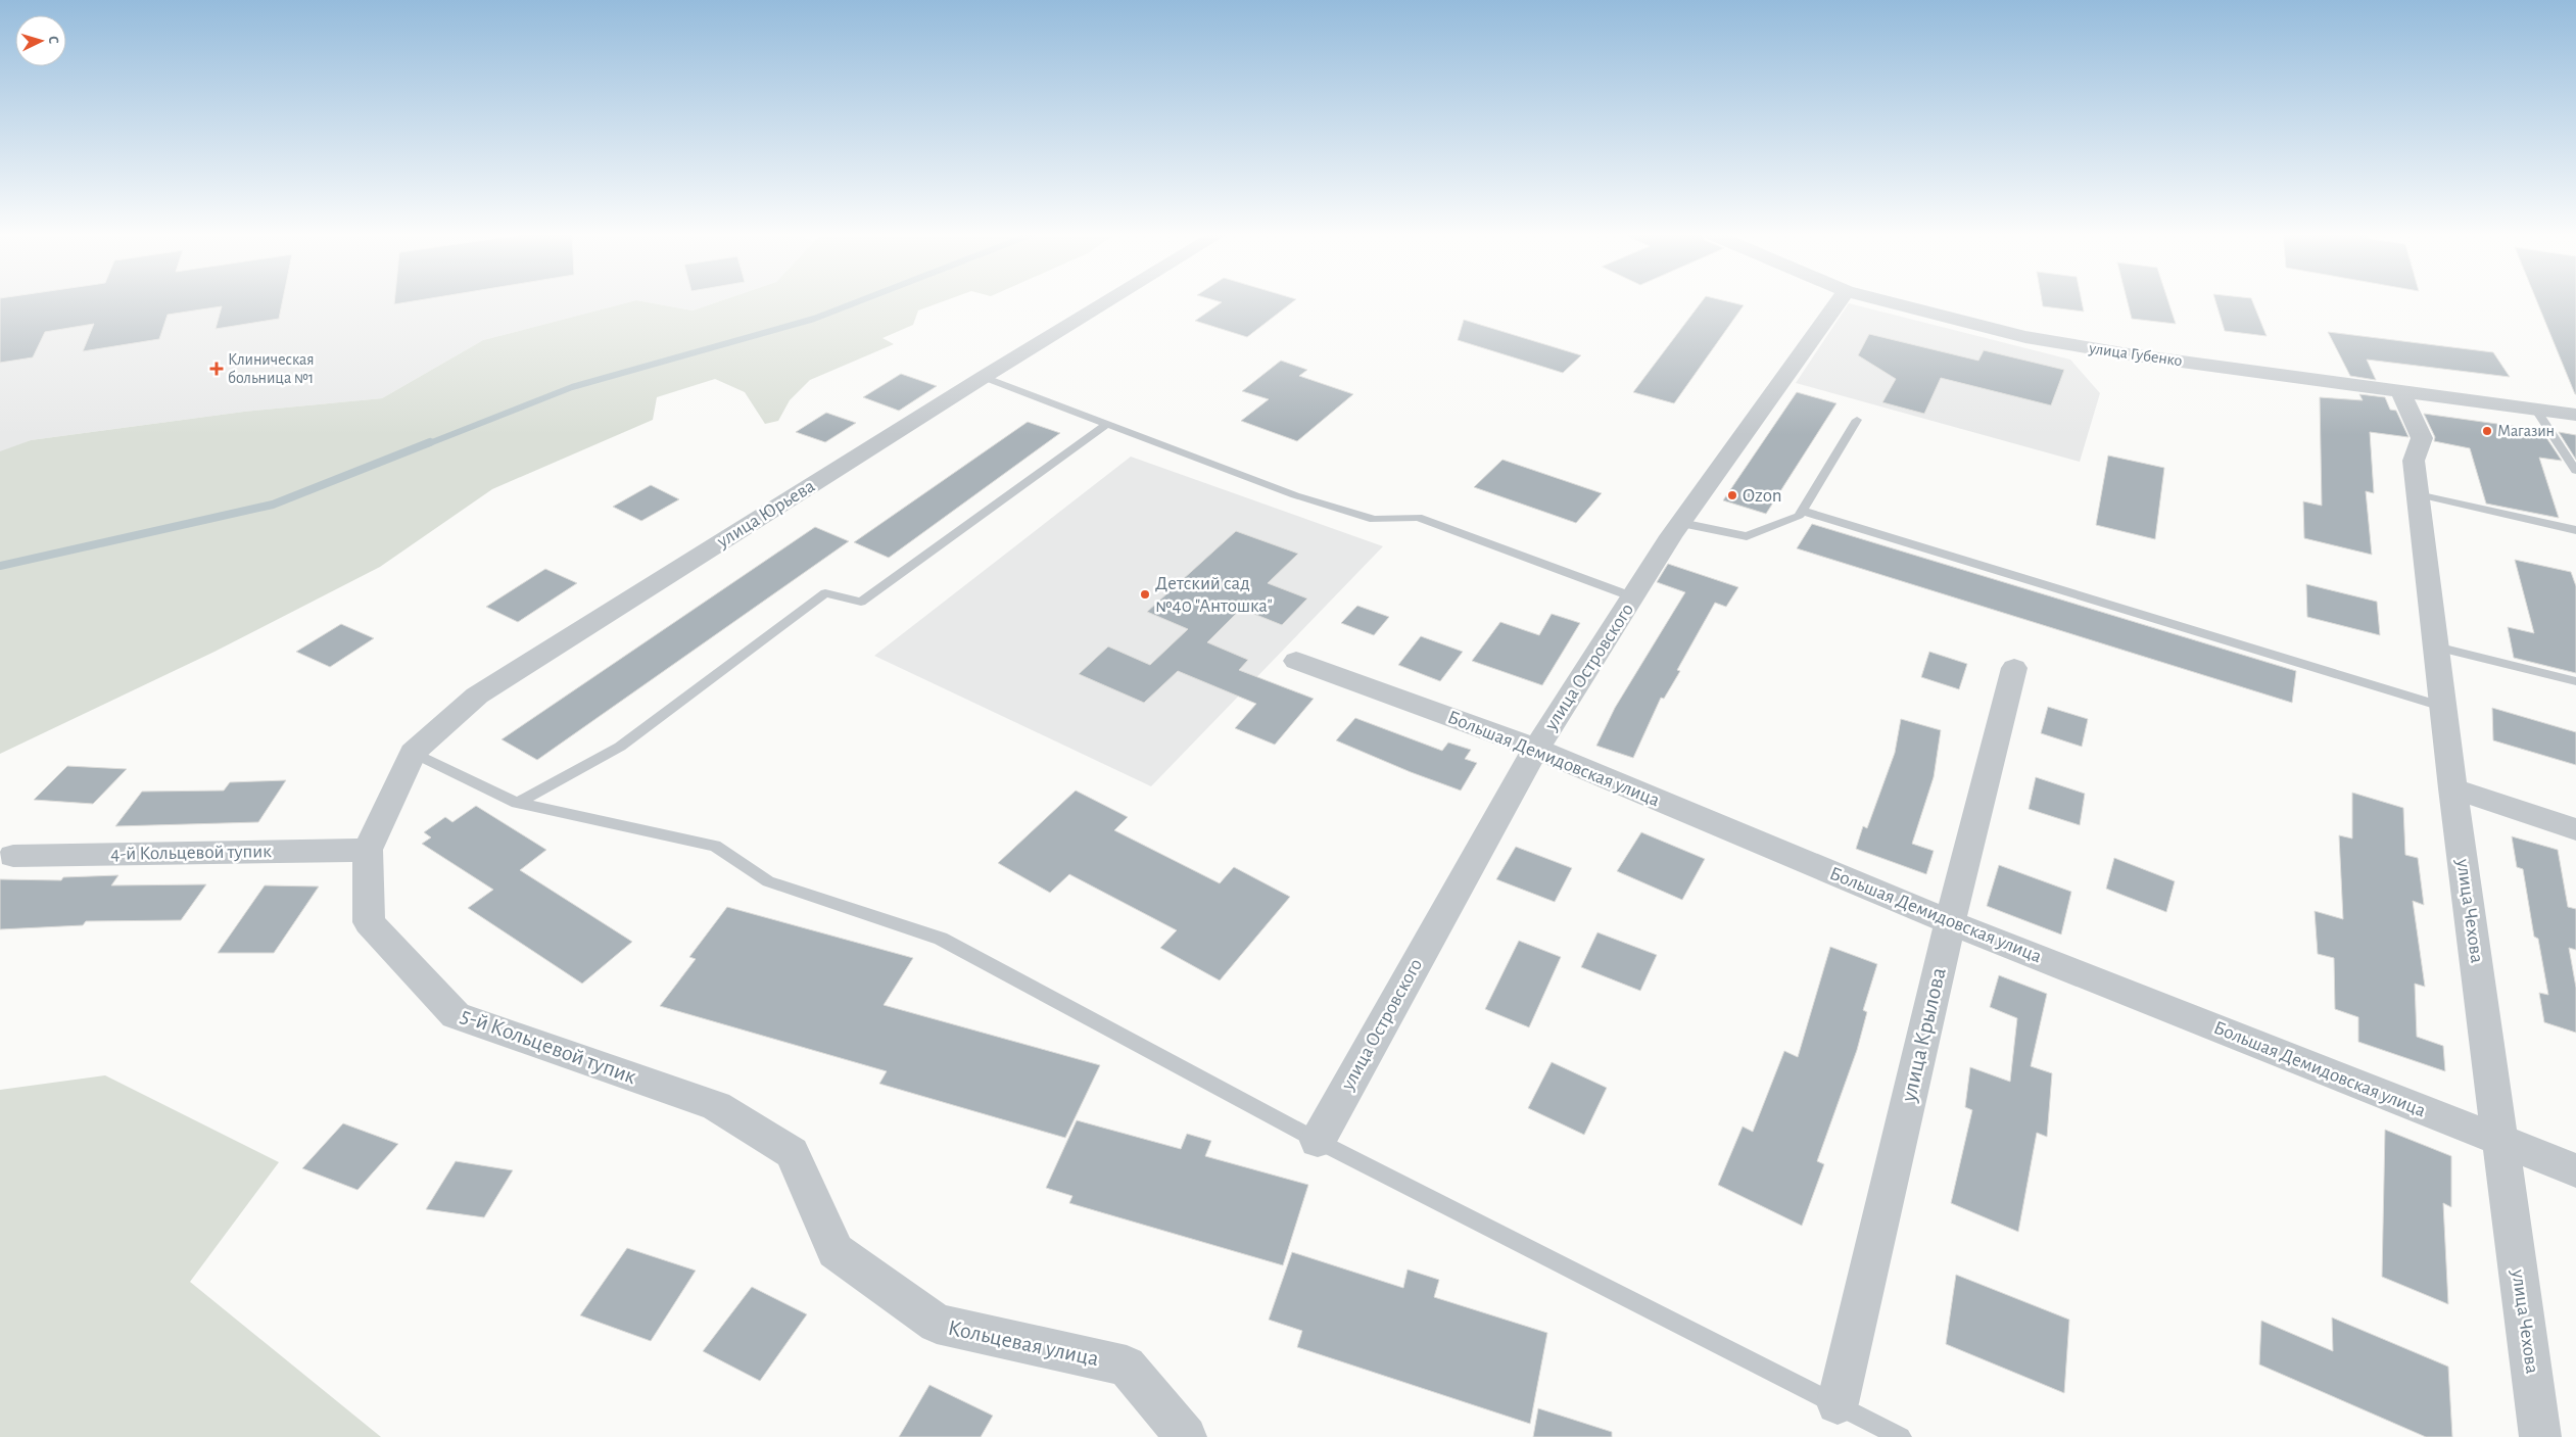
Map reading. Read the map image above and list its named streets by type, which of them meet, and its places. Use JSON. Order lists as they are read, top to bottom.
{
  "streets": {
    "street": [
      "улица Губенко",
      "улица Юрьева",
      "улица Островского",
      "Большая Демидовская улица",
      "4-й Кольцевой тупик",
      "улица Чехова",
      "улица Крылова",
      "5-й Кольцевой тупик",
      "Кольцевая улица"
    ]
  },
  "crossings": [
    ["улица Губенко", "улица Чехова"],
    ["улица Юрьева", "4-й Кольцевой тупик"],
    ["улица Юрьева", "5-й Кольцевой тупик"],
    ["улица Островского", "Большая Демидовская улица"],
    ["Большая Демидовская улица", "улица Чехова"],
    ["Большая Демидовская улица", "улица Крылова"],
    ["4-й Кольцевой тупик", "5-й Кольцевой тупик"],
    ["5-й Кольцевой тупик", "Кольцевая улица"]
  ],
  "places": {
    "health": ["Клиническая больница №1"],
    "other": ["Магазин", "Ozon", "Детский сад №40 \"Антошка\""]
  },
  "north": "right"
}
